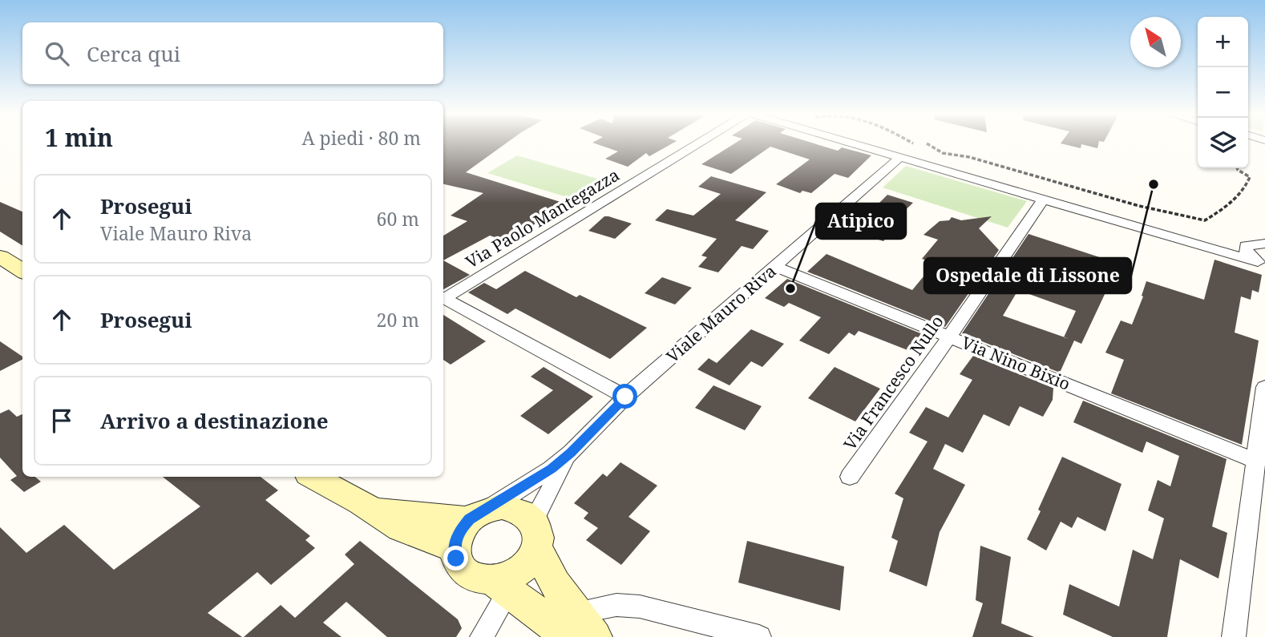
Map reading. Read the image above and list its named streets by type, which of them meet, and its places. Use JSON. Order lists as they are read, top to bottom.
{
  "streets": {
    "street": [
      "Via Paolo Mantegazza",
      "Viale Mauro Riva",
      "Via Nino Bixio",
      "Via Francesco Nullo"
    ]
  },
  "crossings": [
    ["Viale Mauro Riva", "Via Nino Bixio"],
    ["Via Nino Bixio", "Via Francesco Nullo"]
  ],
  "places": ["Ospedale di Lissone", "Atipico"],
  "north": "top left",
  "page": {
    "map_buttons": ["+", "−"],
    "search": "Cerca qui",
    "heading": ["1 min", "A piedi · 80 m"],
    "list": [
      ["Prosegui", "Viale Mauro Riva", "60 m"],
      ["Prosegui", "20 m"],
      "Arrivo a destinazione"
    ]
  }
}
